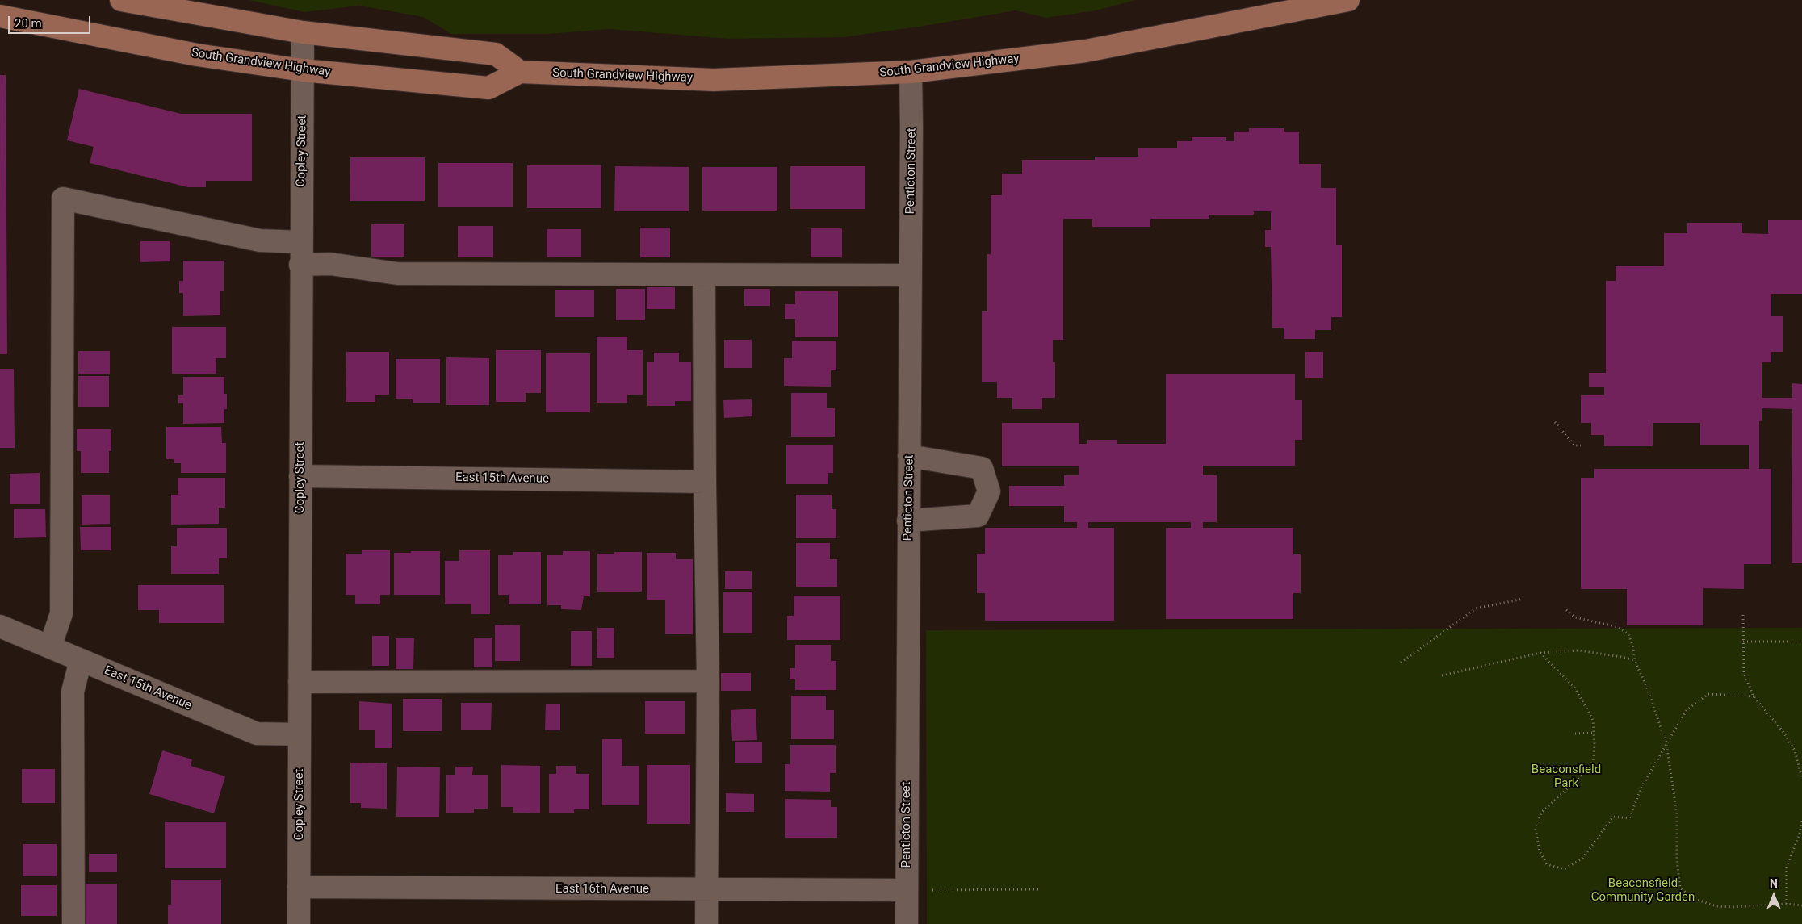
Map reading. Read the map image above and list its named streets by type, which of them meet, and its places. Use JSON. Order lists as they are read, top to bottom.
{
  "streets": {
    "main road": ["South Grandview Highway"],
    "street": [
      "Copley Street",
      "Penticton Street",
      "East 15th Avenue",
      "East 16th Avenue"
    ]
  },
  "crossings": [
    ["South Grandview Highway", "Copley Street"],
    ["South Grandview Highway", "Penticton Street"],
    ["Copley Street", "East 15th Avenue"],
    ["Copley Street", "East 16th Avenue"],
    ["Penticton Street", "East 16th Avenue"]
  ],
  "parks": ["Beaconsfield Park", "Beaconsfield Community Garden"],
  "scale_bar": "20 m",
  "north": "top"
}
